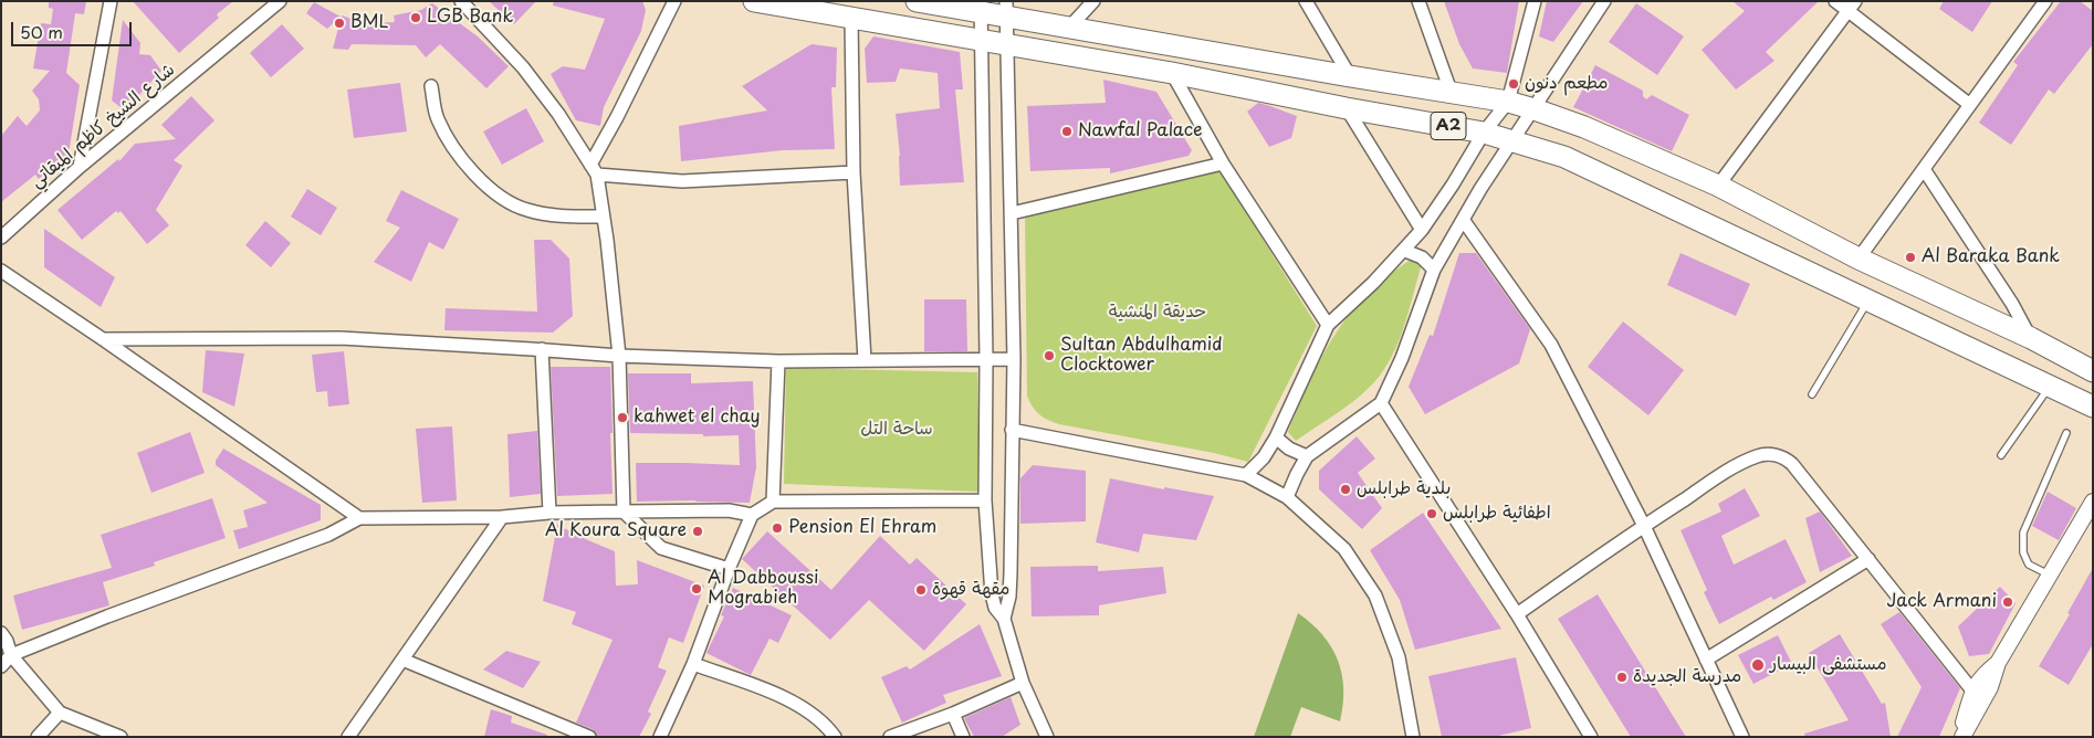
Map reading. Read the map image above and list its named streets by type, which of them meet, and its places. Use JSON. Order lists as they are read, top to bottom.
{
  "streets": {
    "highway": ["A2"],
    "street": ["شارع الشيخ كاظم الميقاتي"]
  },
  "parks": ["حديقة المنشية", "ساحة التل"],
  "places": [
    "LGB Bank",
    "BML",
    "مطعم دنون",
    "Nawfal Palace",
    "Al Baraka Bank",
    "Sultan Abdulhamid Clocktower",
    "kahwet el chay",
    "بلدية طرابلس",
    "اطفائية طرابلس",
    "Pension El Ehram",
    "Al Koura Square",
    "Al Dabboussi Mograbieh",
    "مقهة قهوة",
    "Jack Armani",
    "مستشفی البيسار",
    "مدرسة الجديدة"
  ],
  "scale_bar": "50 m"
}
